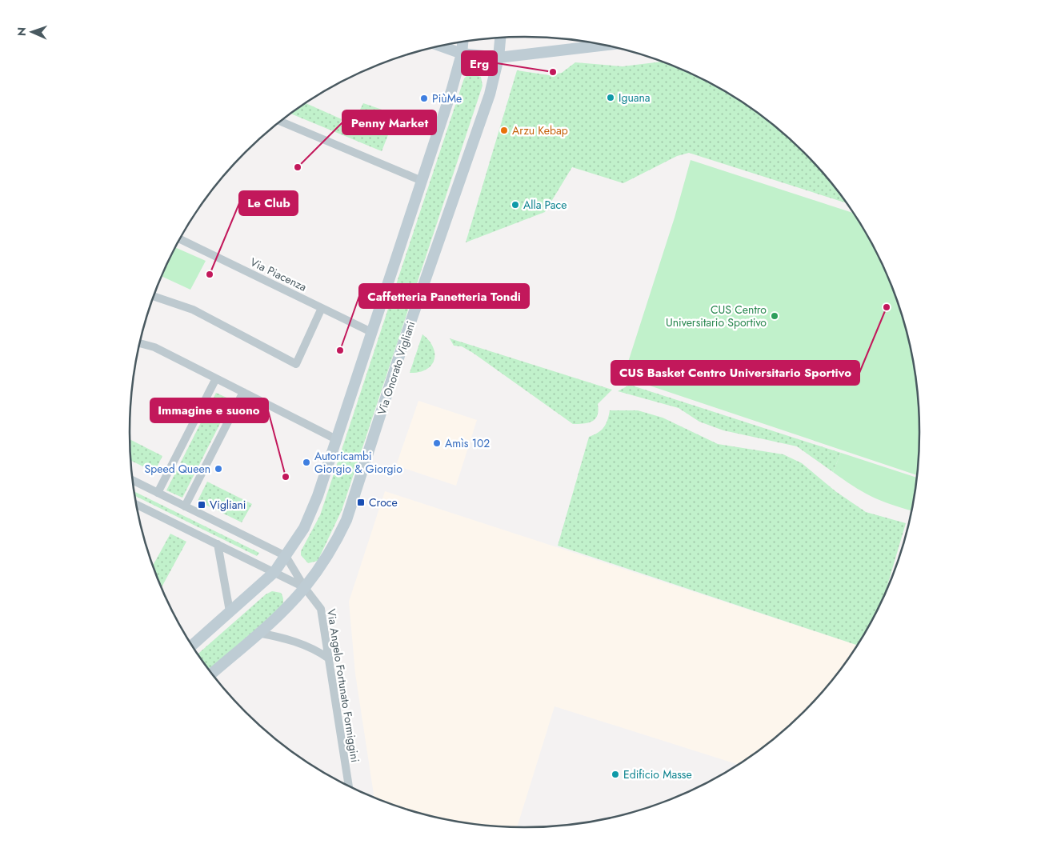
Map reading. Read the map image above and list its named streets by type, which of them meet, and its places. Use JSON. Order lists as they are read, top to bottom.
{
  "streets": {
    "main road": ["Via Onorato Vigliani"],
    "street": ["Via Piacenza", "Via Angelo Fortunato Formiggini"]
  },
  "crossings": [
    ["Via Onorato Vigliani", "Via Angelo Fortunato Formiggini"]
  ],
  "places": {
    "other": [
      "Erg",
      "Iguana",
      "PiùMe",
      "Arzu Kebap",
      "Penny Market",
      "Alla Pace",
      "Le Club",
      "CUS Basket Centro Universitario Sportivo",
      "CUS Centro Universitario Sportivo",
      "Caffetteria Panetteria Tondi",
      "Amìs 102",
      "Autoricambi Giorgio & Giorgio",
      "Speed Queen",
      "Immagine e suono",
      "Edificio Masse"
    ],
    "transit": ["Croce", "Vigliani"]
  },
  "north": "left"
}
